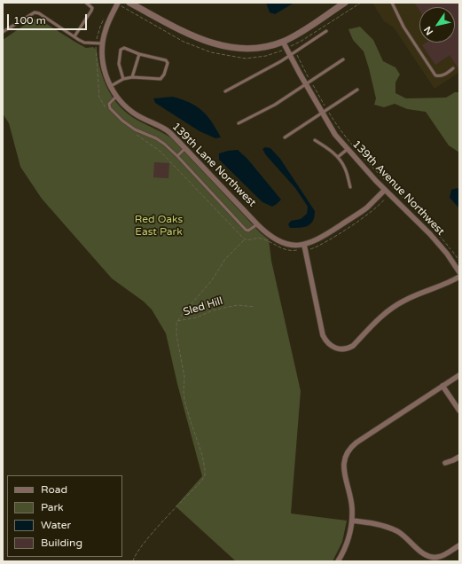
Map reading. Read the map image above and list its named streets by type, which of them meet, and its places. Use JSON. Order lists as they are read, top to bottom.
{
  "streets": {
    "street": ["139th Lane Northwest", "139th Avenue Northwest"],
    "path": ["Sled Hill"]
  },
  "parks": ["Red Oaks East Park"],
  "legend": [
    "Road",
    "Park",
    "Water",
    "Building"
  ],
  "scale_bar": "100 m",
  "north": "bottom left"
}
